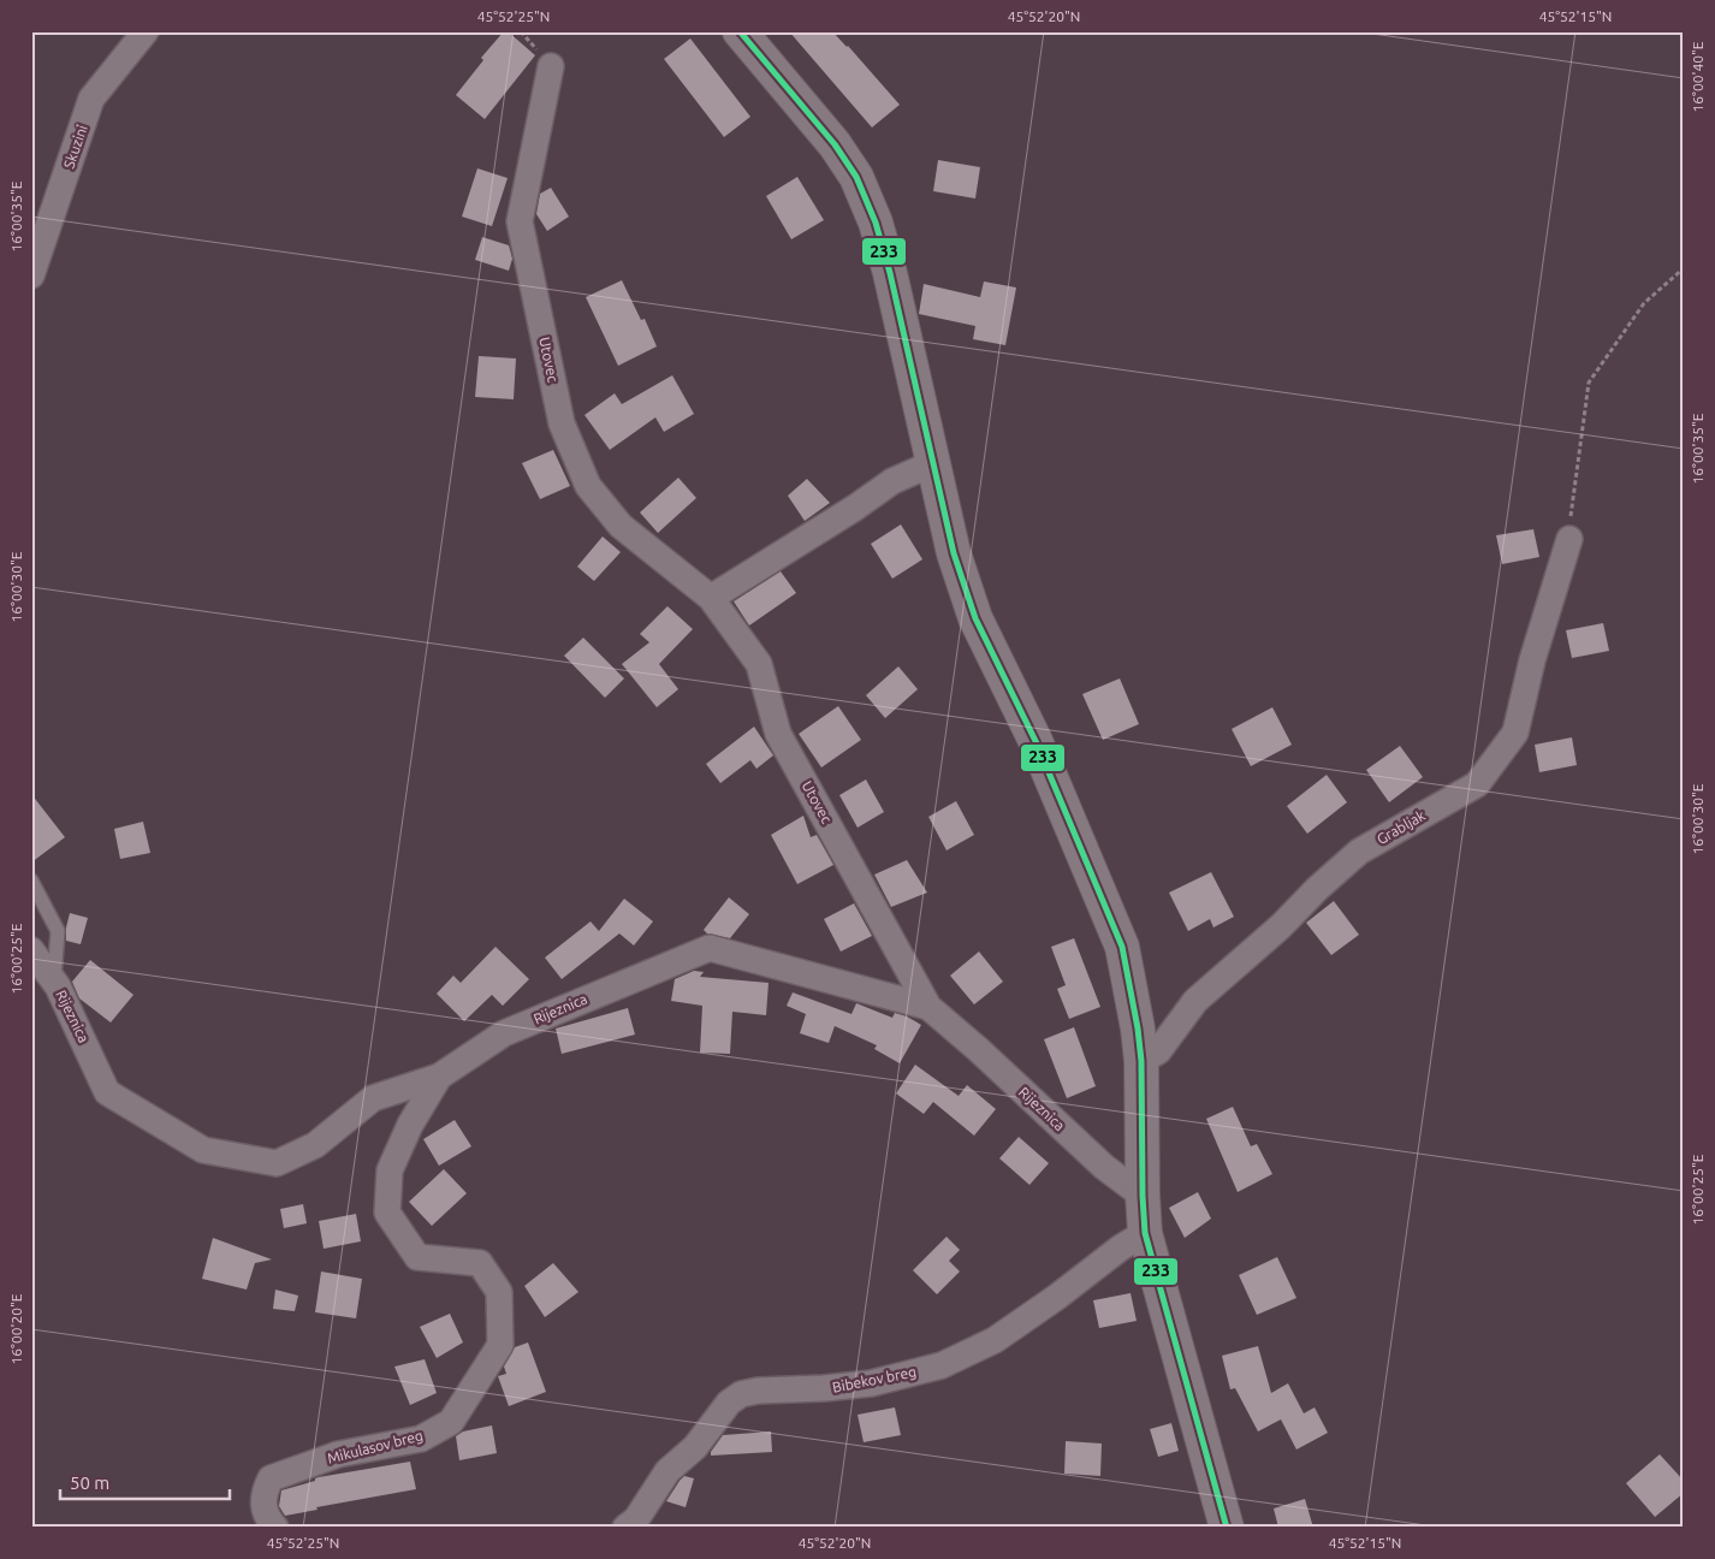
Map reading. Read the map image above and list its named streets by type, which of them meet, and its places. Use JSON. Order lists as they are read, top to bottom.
{
  "streets": {
    "street": [
      "Skuzini",
      "Utovec",
      "Grabljak",
      "Rijeznica",
      "Bibekov breg",
      "Mikulasov breg"
    ]
  },
  "crossings": [
    ["Utovec", "Rijeznica"],
    ["Rijeznica", "Mikulasov breg"]
  ],
  "lines": ["transit line 233"],
  "scale_bar": "50 m",
  "coordinates": [
    "45°52'25\"N",
    "45°52'20\"N",
    "45°52'15\"N",
    "16°00'40\"E",
    "16°00'35\"E",
    "16°00'30\"E",
    "16°00'25\"E",
    "16°00'20\"E"
  ]
}
